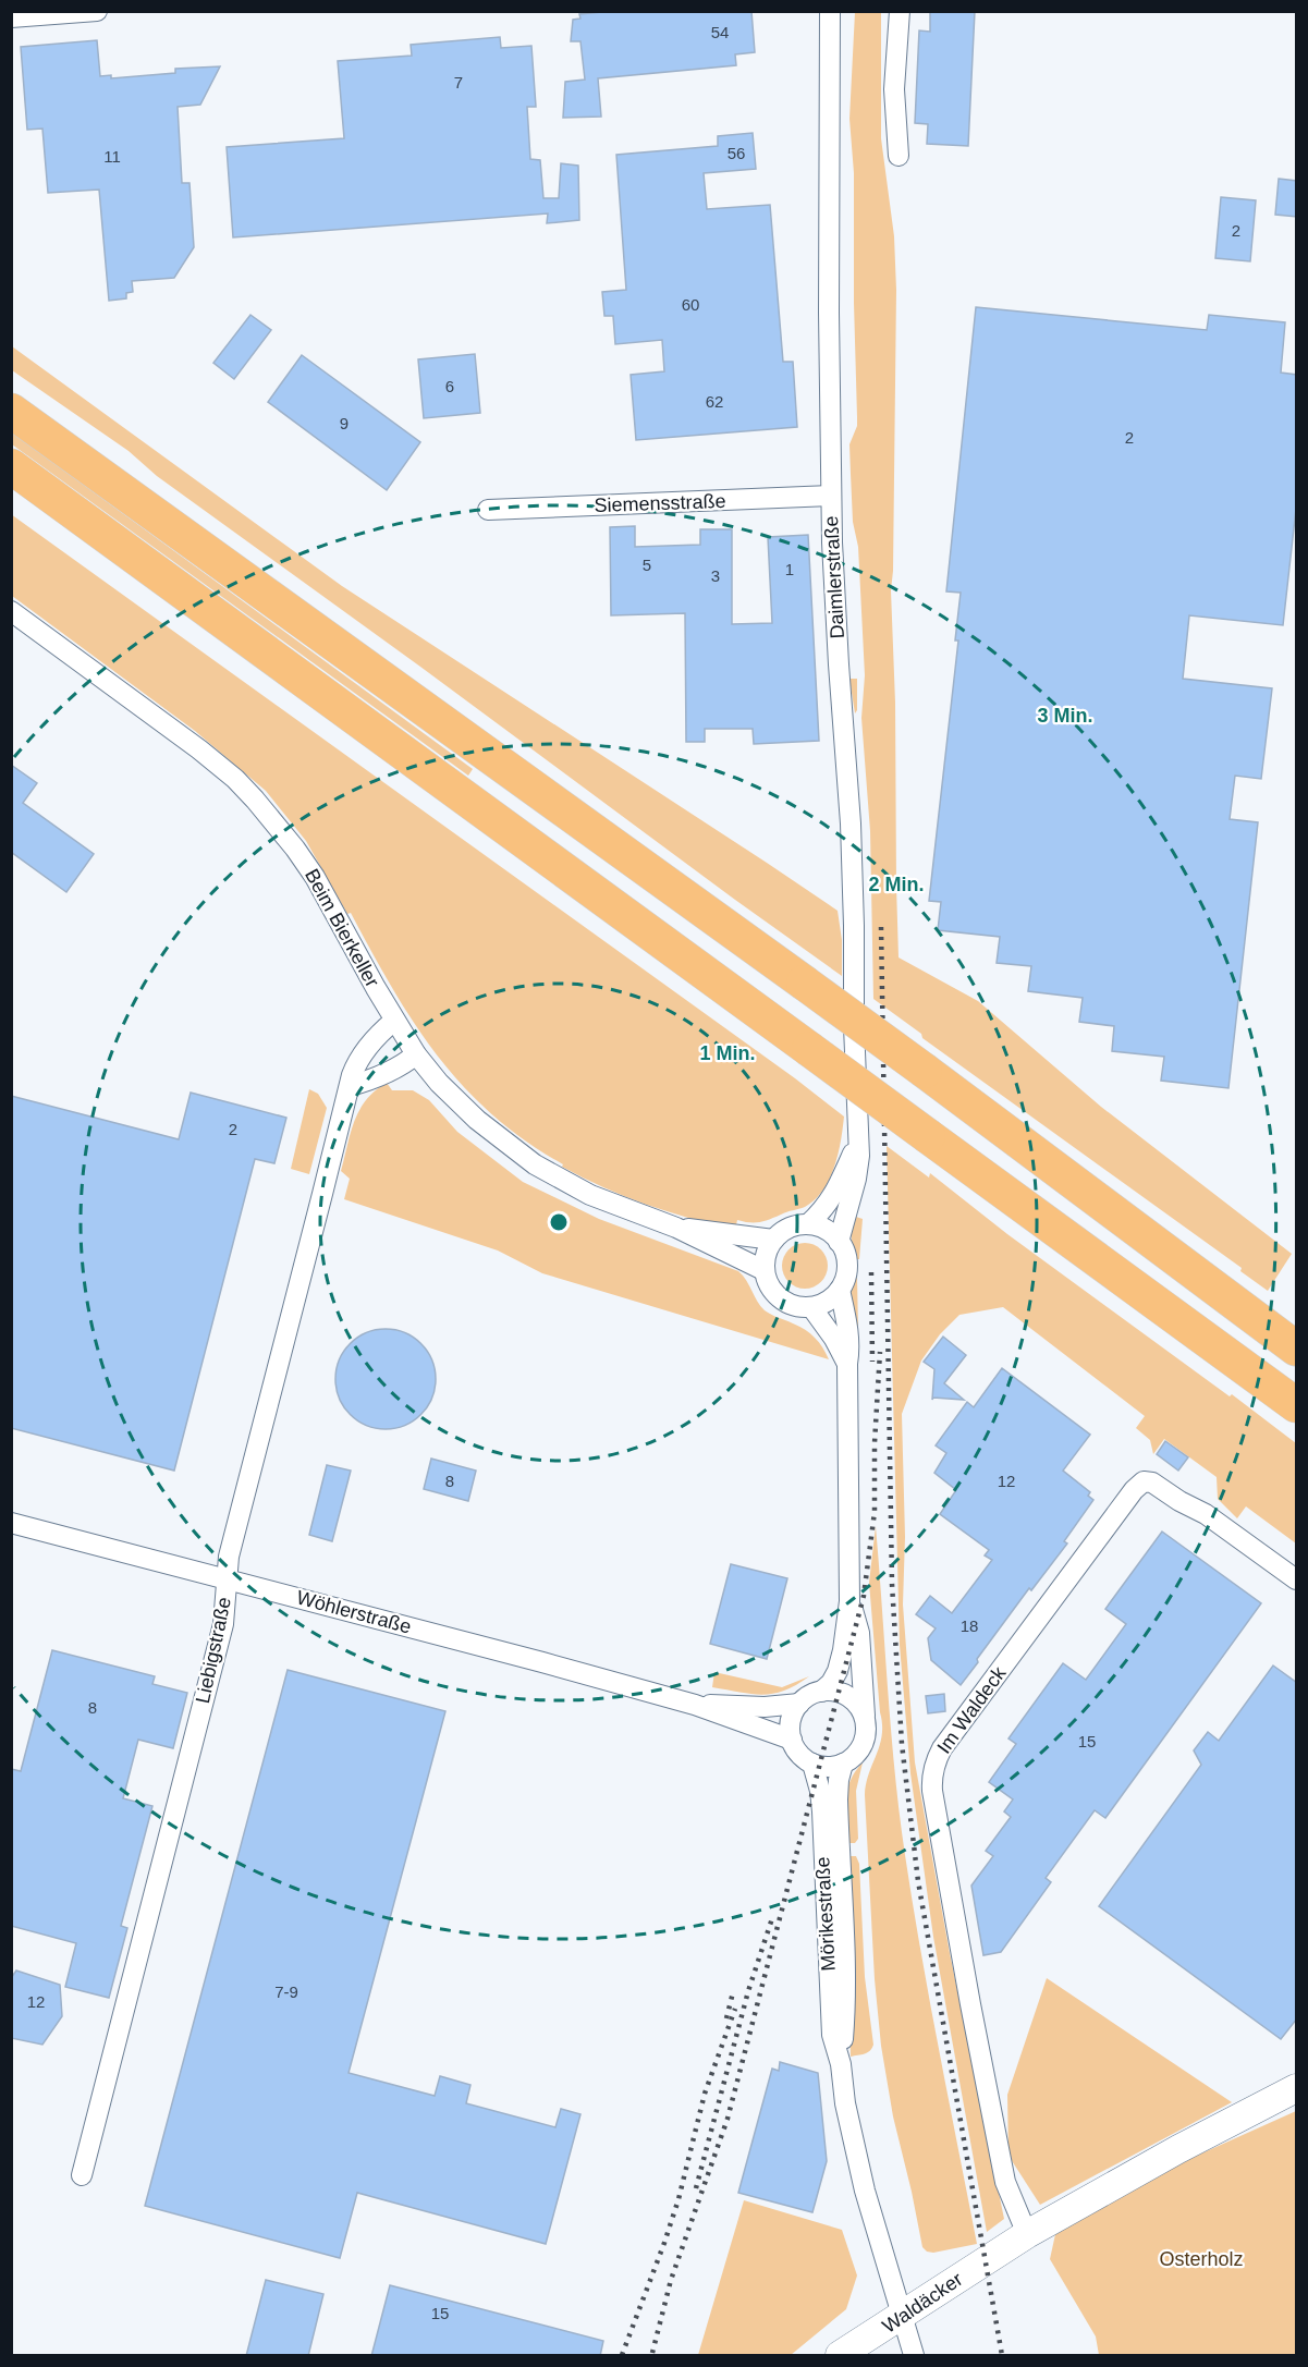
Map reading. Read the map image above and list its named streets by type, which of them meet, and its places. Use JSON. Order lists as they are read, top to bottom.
{
  "streets": {
    "street": [
      "Siemensstraße",
      "Daimlerstraße",
      "Beim Bierkeller",
      "Wöhlerstraße",
      "Liebigstraße",
      "Im Waldeck",
      "Mörikestraße",
      "Waldäcker"
    ]
  },
  "crossings": [
    ["Siemensstraße", "Daimlerstraße"],
    ["Daimlerstraße", "Beim Bierkeller"],
    ["Beim Bierkeller", "Liebigstraße"],
    ["Wöhlerstraße", "Liebigstraße"],
    ["Wöhlerstraße", "Mörikestraße"],
    ["Im Waldeck", "Waldäcker"],
    ["Mörikestraße", "Waldäcker"]
  ],
  "parks": ["Osterholz"],
  "house_numbers": [
    "54",
    "7",
    "56",
    "11",
    "2",
    "60",
    "6",
    "62",
    "9",
    "2",
    "5",
    "1",
    "3",
    "2",
    "8",
    "12",
    "18",
    "8",
    "15",
    "7-9",
    "12",
    "15"
  ],
  "rings": ["3 Min.", "2 Min.", "1 Min."]
}
